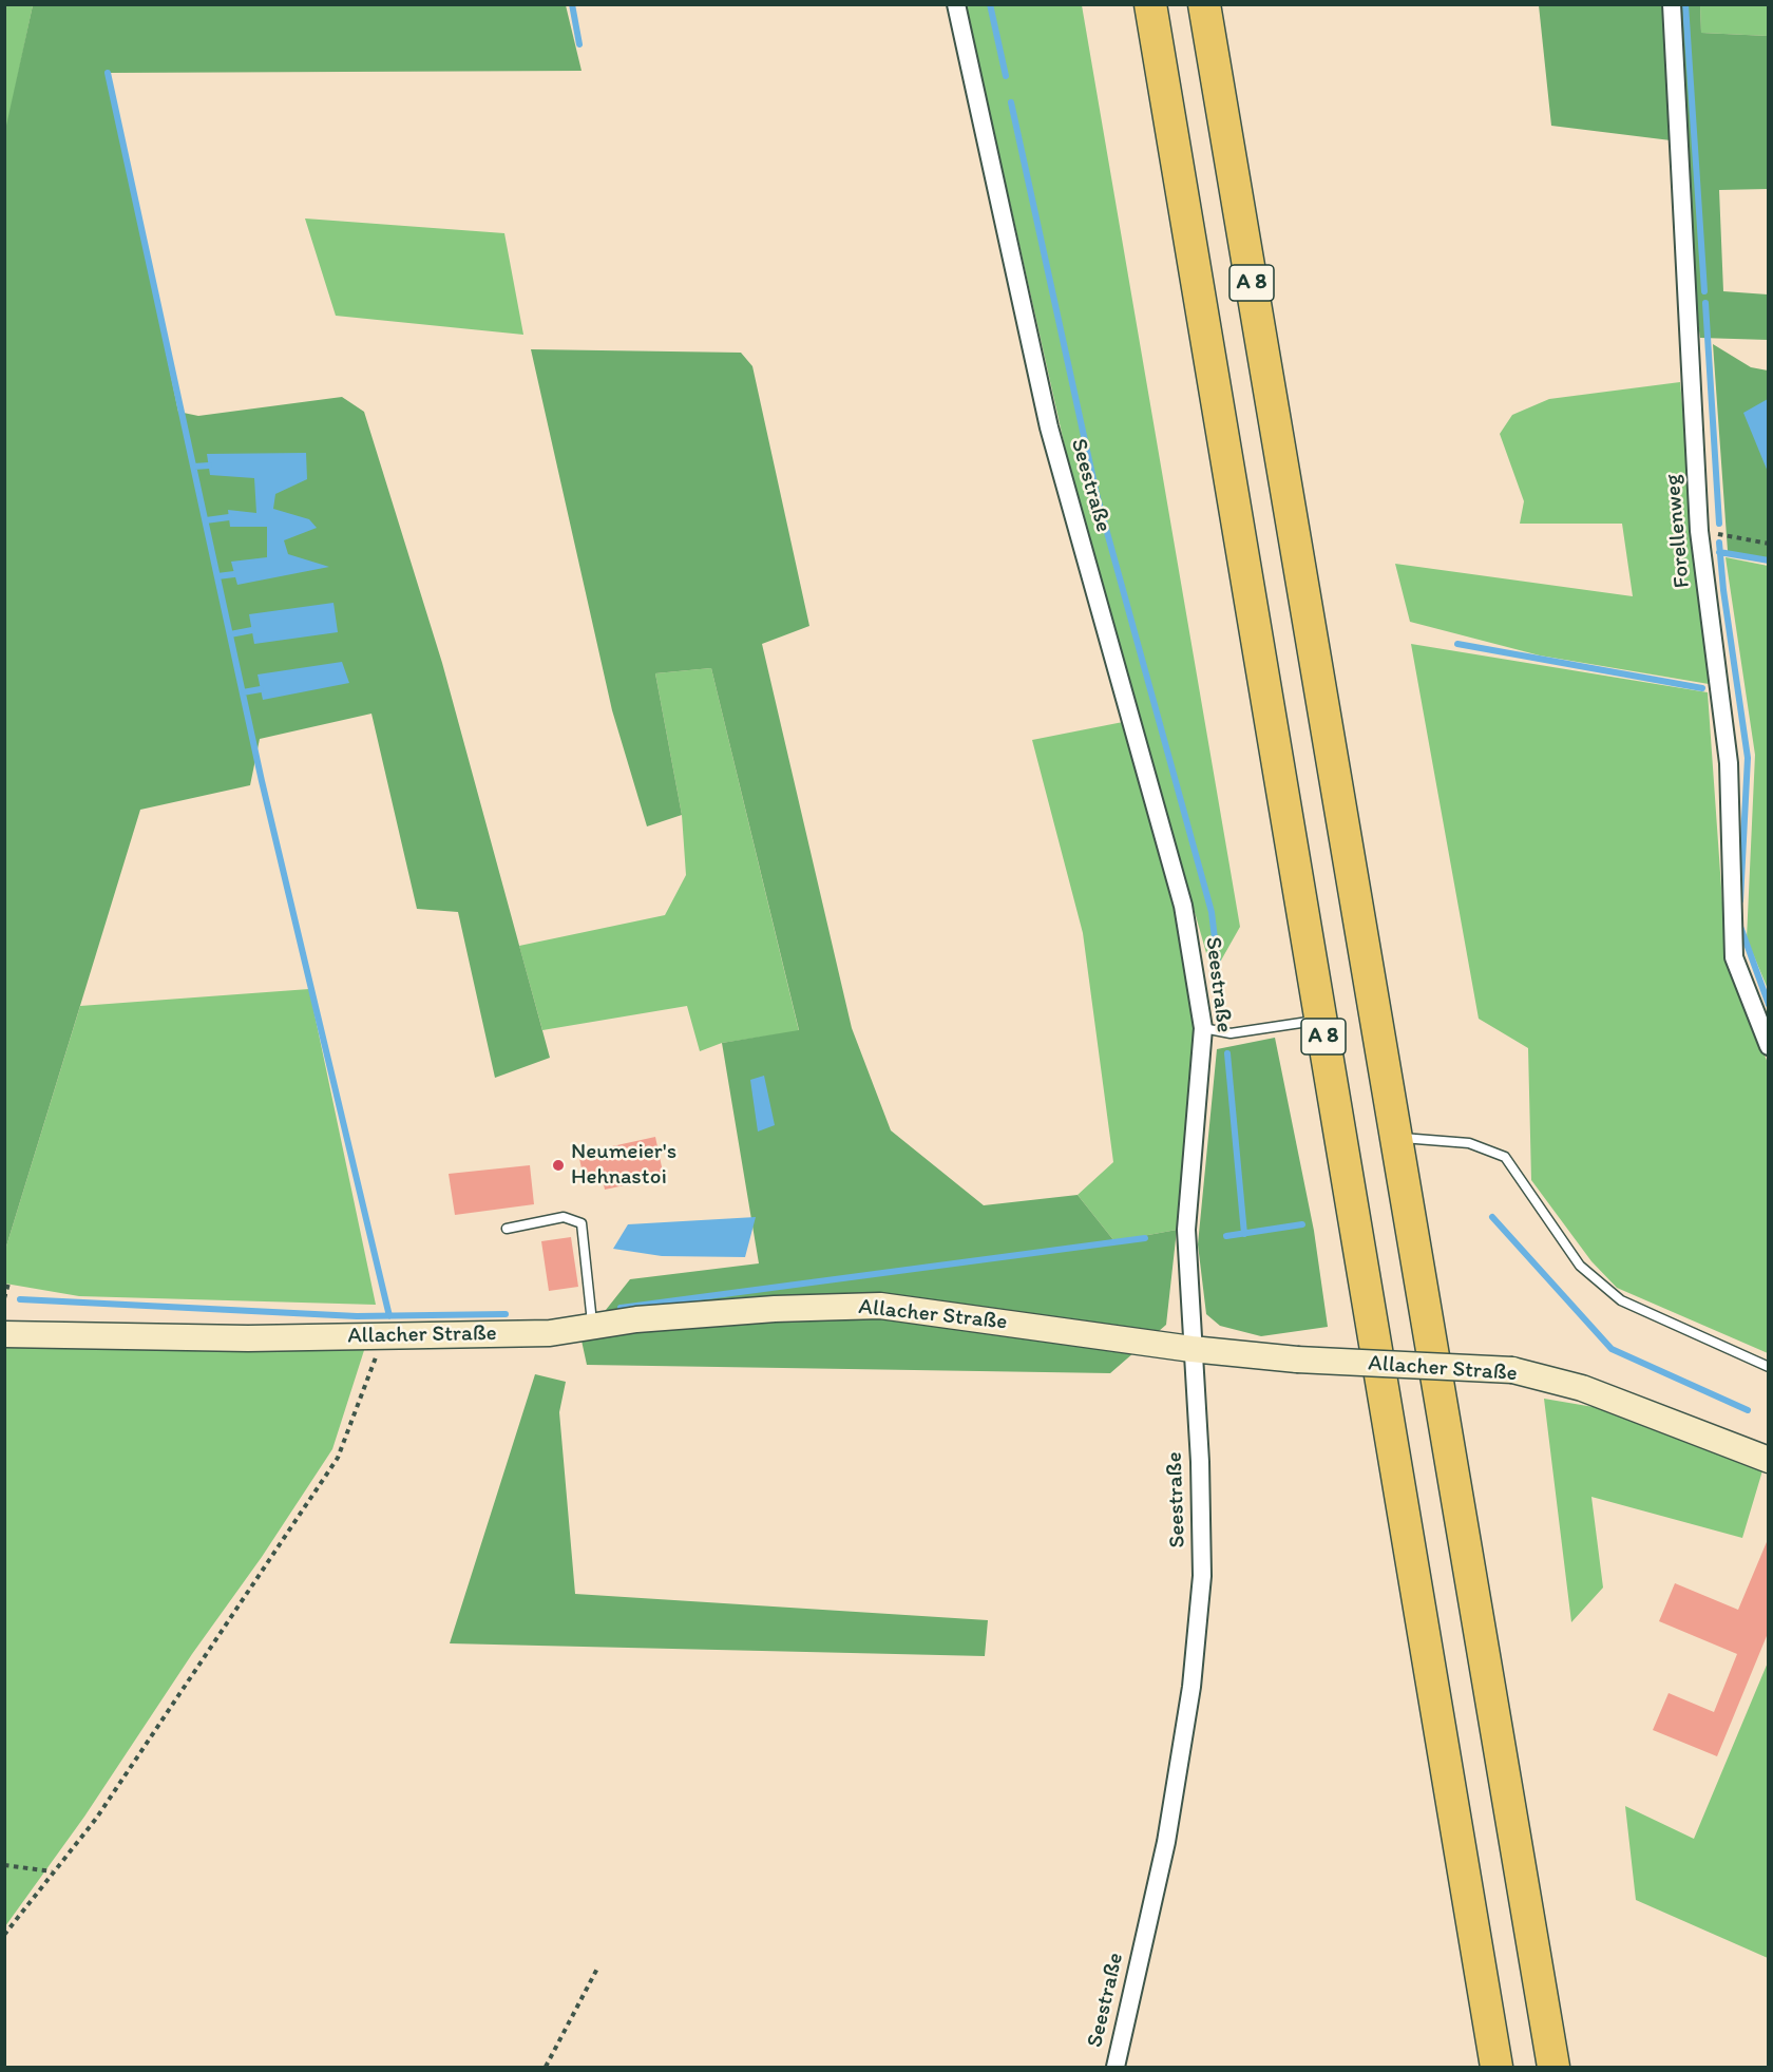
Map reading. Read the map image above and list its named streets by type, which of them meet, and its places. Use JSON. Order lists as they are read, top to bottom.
{
  "streets": {
    "highway": ["A 8"],
    "street": ["Seestraße", "Forellenweg", "Allacher Straße"]
  },
  "crossings": [
    ["Seestraße", "Allacher Straße"]
  ],
  "places": ["Neumeier's Hehnastoi"]
}
